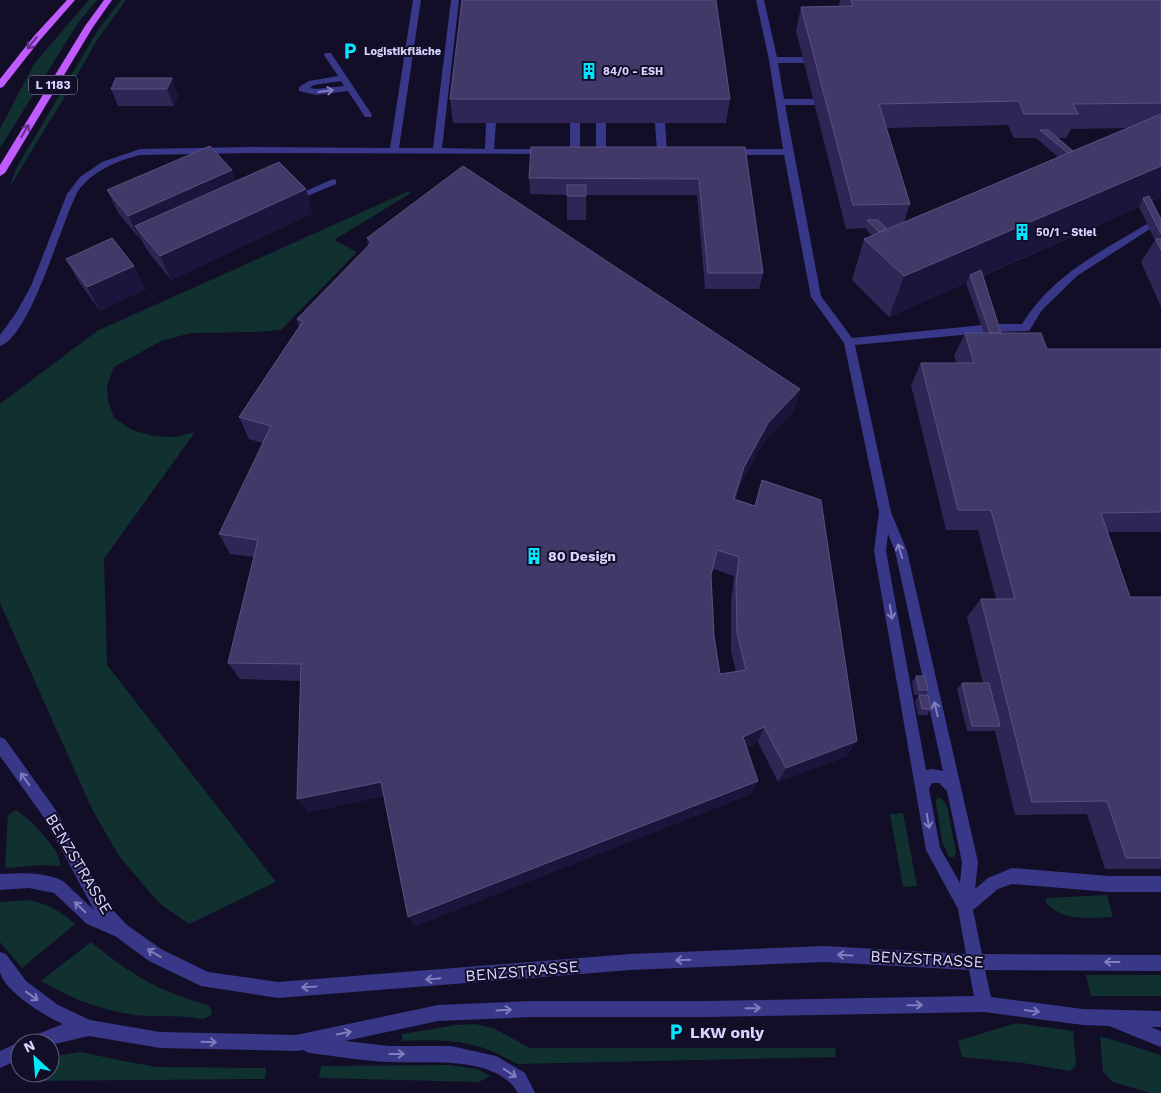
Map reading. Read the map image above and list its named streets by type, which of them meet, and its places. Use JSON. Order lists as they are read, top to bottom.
{
  "streets": {
    "main road": ["L 1183"],
    "street": ["BENZSTRASSE"]
  },
  "places": {
    "parking": ["Logistikfläche", "LKW only"],
    "building": ["84/0 - ESH", "50/1 - Stiel", "80 Design"]
  },
  "north": "top left"
}
